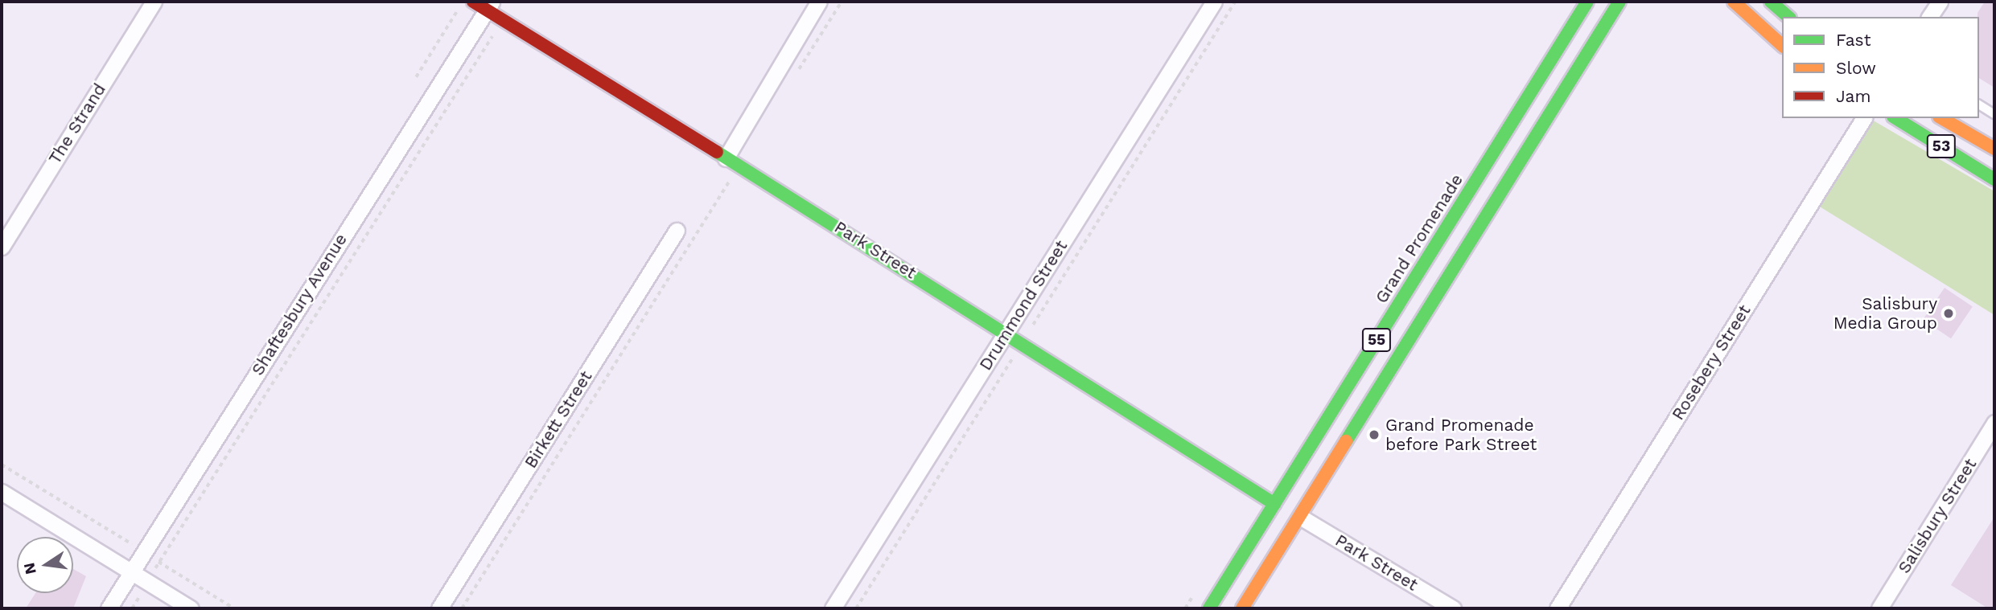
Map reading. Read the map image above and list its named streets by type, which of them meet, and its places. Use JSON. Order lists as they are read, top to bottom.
{
  "streets": {
    "main road": [
      "53",
      "Grand Promenade",
      "Park Street",
      "55"
    ],
    "street": [
      "The Strand",
      "Shaftesbury Avenue",
      "Drummond Street",
      "Rosebery Street",
      "Birkett Street",
      "Salisbury Street"
    ]
  },
  "crossings": [
    ["Grand Promenade", "Park Street"],
    ["Park Street", "Shaftesbury Avenue"],
    ["Park Street", "Drummond Street"],
    ["Park Street", "55"]
  ],
  "places": ["Salisbury Media Group", "Grand Promenade before Park Street"],
  "legend": ["Fast", "Slow", "Jam"],
  "north": "left"
}
